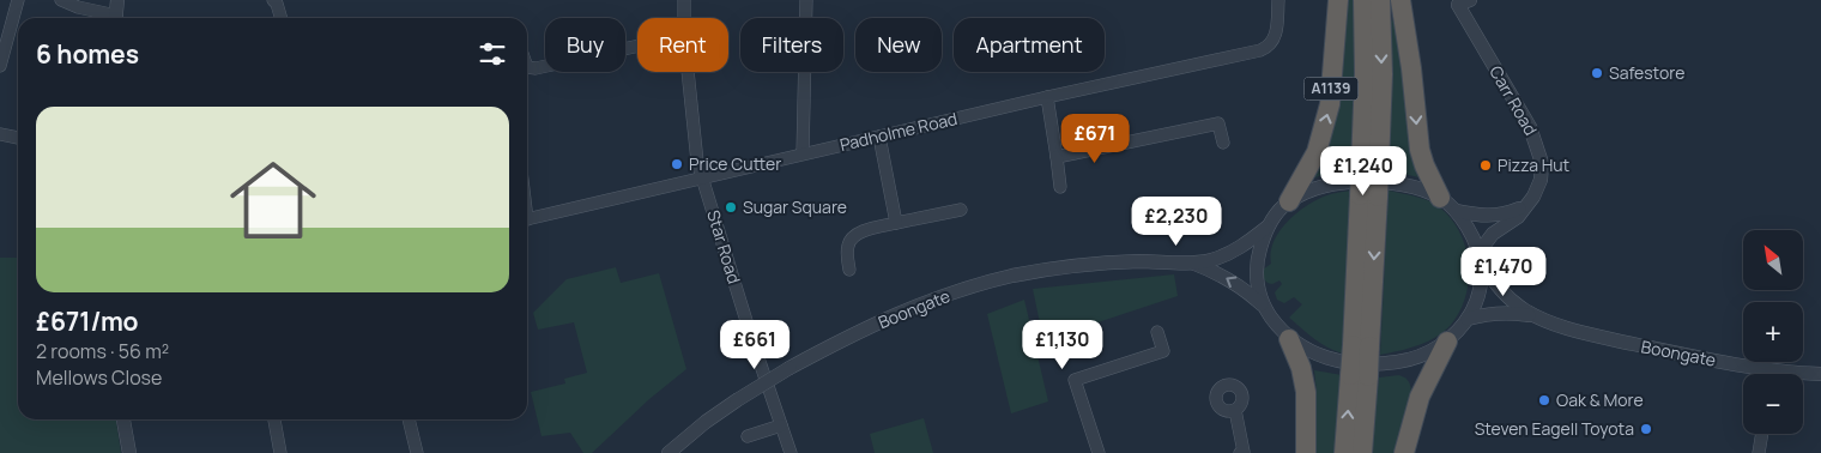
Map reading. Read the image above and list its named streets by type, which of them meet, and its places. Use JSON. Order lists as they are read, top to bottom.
{
  "streets": {
    "highway": ["A1139"],
    "street": [
      "Carr Road",
      "Padholme Road",
      "Star Road",
      "Boongate"
    ]
  },
  "crossings": [
    ["A1139", "Carr Road"],
    ["A1139", "Boongate"],
    ["Carr Road", "Boongate"],
    ["Padholme Road", "Star Road"]
  ],
  "places": [
    "Safestore",
    "Price Cutter",
    "Pizza Hut",
    "Sugar Square",
    "Oak & More",
    "Steven Eagell Toyota"
  ],
  "north": "top left",
  "page": {
    "chip": [
      "Buy",
      "Rent",
      "Filters",
      "New",
      "Apartment"
    ],
    "heading": "6 homes",
    "list": [
      {
        "name": "£671/mo",
        "note": "2 rooms · 56 m² · Mellows Close"
      }
    ],
    "price": [
      "£671",
      "£1,240",
      "£2,230",
      "£1,470",
      "£661",
      "£1,130"
    ],
    "map_buttons": ["+", "−"]
  }
}
